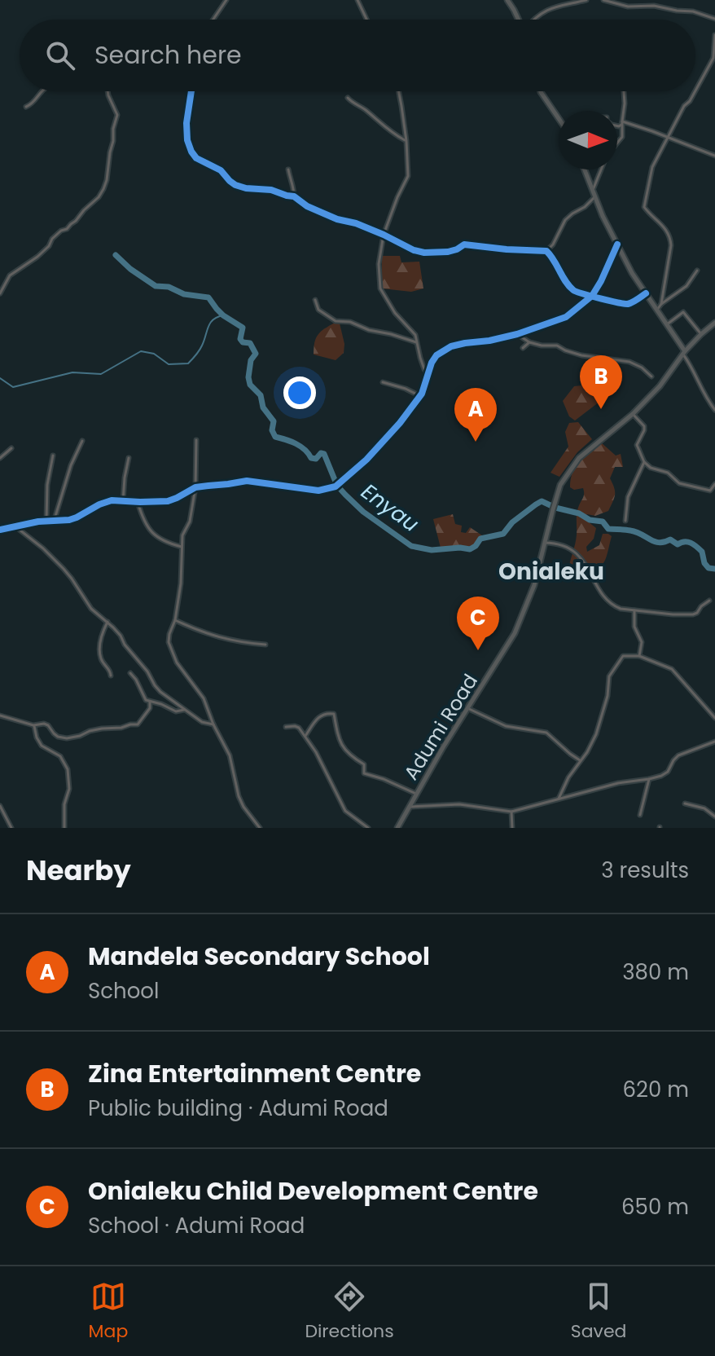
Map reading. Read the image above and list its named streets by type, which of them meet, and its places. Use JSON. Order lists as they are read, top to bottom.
{
  "streets": {
    "street": ["Adumi Road"]
  },
  "districts": ["Onialeku"],
  "water": ["Enyau"],
  "north": "right",
  "page": {
    "search": "Search here",
    "pins": ["B", "A", "C"],
    "heading": ["Nearby", "3 results"],
    "list": [
      {
        "mark": "A",
        "name": "Mandela Secondary School",
        "note": "School",
        "value": "380 m"
      },
      {
        "mark": "B",
        "name": "Zina Entertainment Centre",
        "note": "Public building · Adumi Road",
        "value": "620 m"
      },
      {
        "mark": "C",
        "name": "Onialeku Child Development Centre",
        "note": "School · Adumi Road",
        "value": "650 m"
      }
    ],
    "nav": ["Map", "Directions", "Saved"]
  }
}
